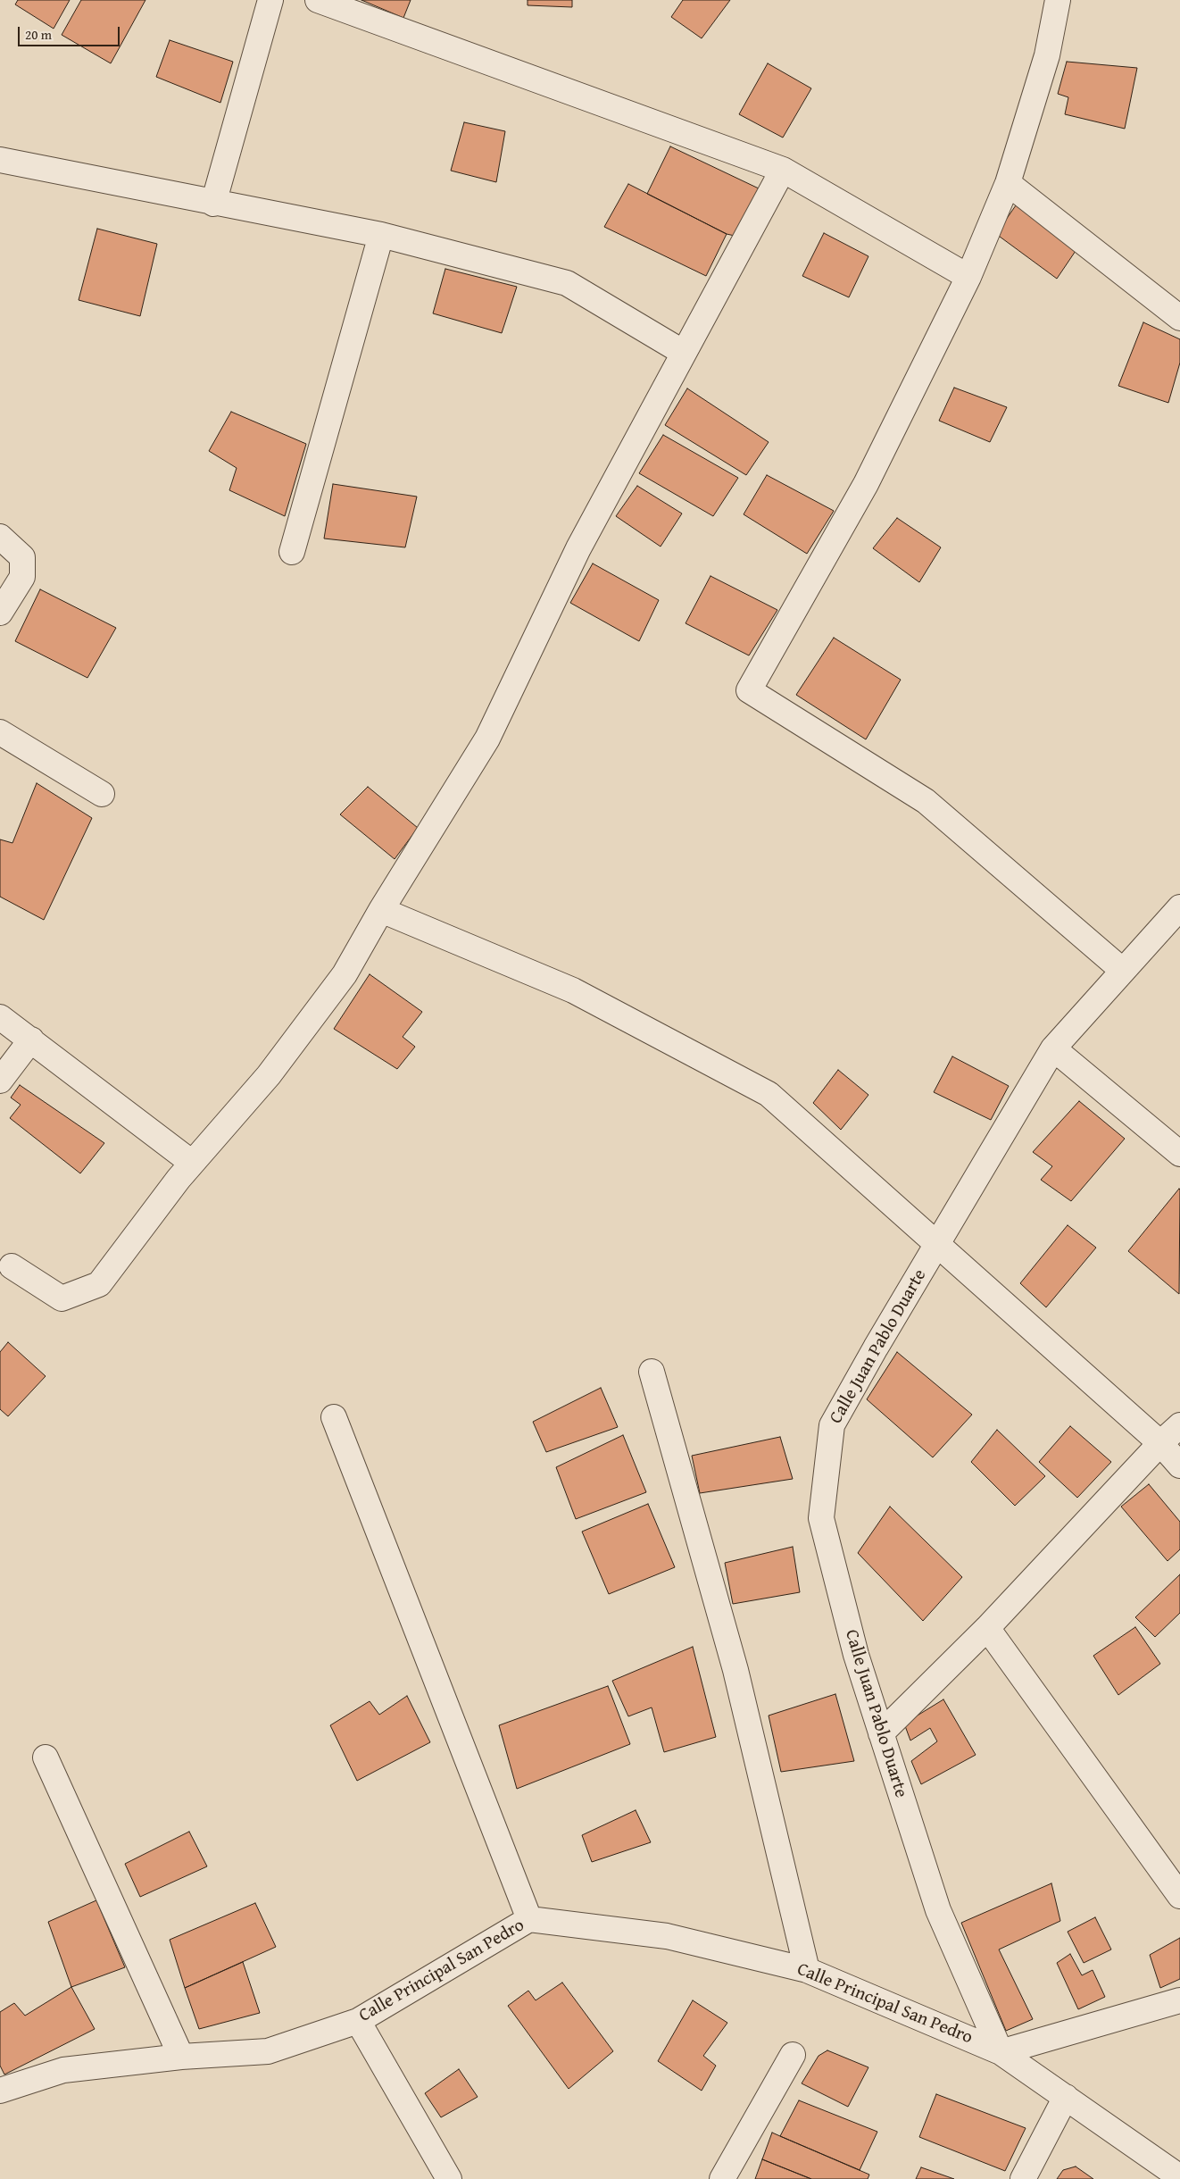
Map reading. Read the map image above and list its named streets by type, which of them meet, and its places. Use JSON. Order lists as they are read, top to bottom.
{
  "streets": {
    "street": ["Calle Juan Pablo Duarte", "Calle Principal San Pedro"]
  },
  "crossings": [
    ["Calle Juan Pablo Duarte", "Calle Principal San Pedro"]
  ],
  "scale_bar": "20 m"
}
